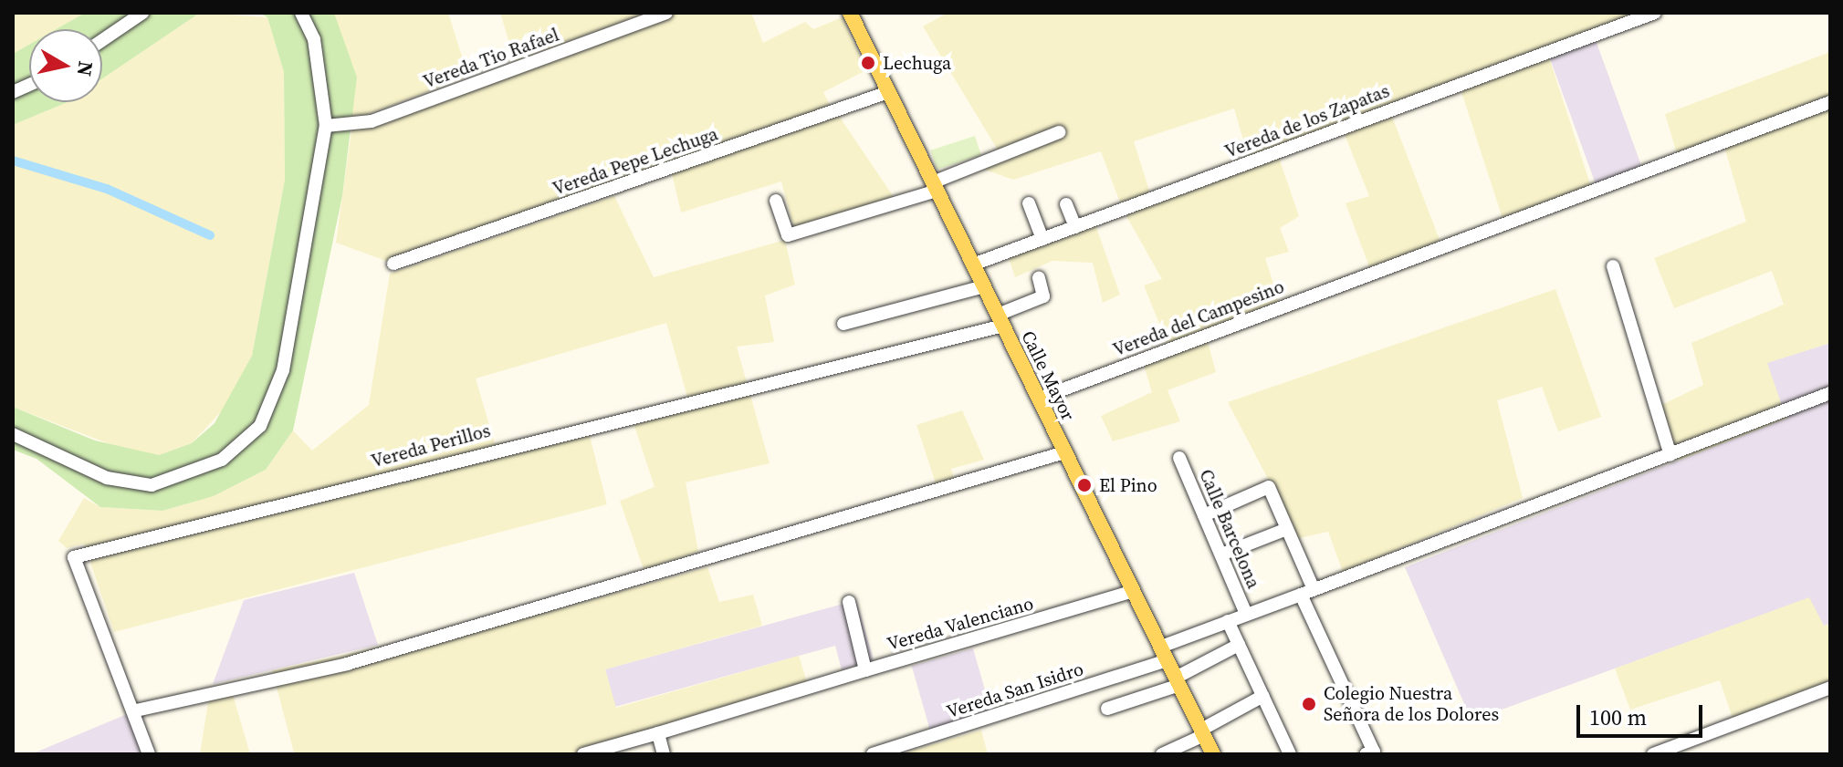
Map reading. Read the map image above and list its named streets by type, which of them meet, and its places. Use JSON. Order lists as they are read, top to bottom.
{
  "streets": {
    "main road": ["Calle Mayor"],
    "street": [
      "Vereda Tio Rafael",
      "Vereda de los Zapatas",
      "Vereda Pepe Lechuga",
      "Vereda del Campesino",
      "Vereda Perillos",
      "Calle Barcelona",
      "Vereda Valenciano",
      "Vereda San Isidro"
    ]
  },
  "crossings": [
    ["Vereda de los Zapatas", "Calle Mayor"],
    ["Vereda Pepe Lechuga", "Calle Mayor"],
    ["Vereda del Campesino", "Calle Mayor"],
    ["Calle Mayor", "Vereda Perillos"],
    ["Calle Mayor", "Vereda Valenciano"],
    ["Calle Mayor", "Vereda San Isidro"],
    ["Calle Barcelona", "Vereda San Isidro"]
  ],
  "places": ["Lechuga", "El Pino", "Colegio Nuestra Señora de los Dolores"],
  "scale_bar": "100 m",
  "north": "right"
}
